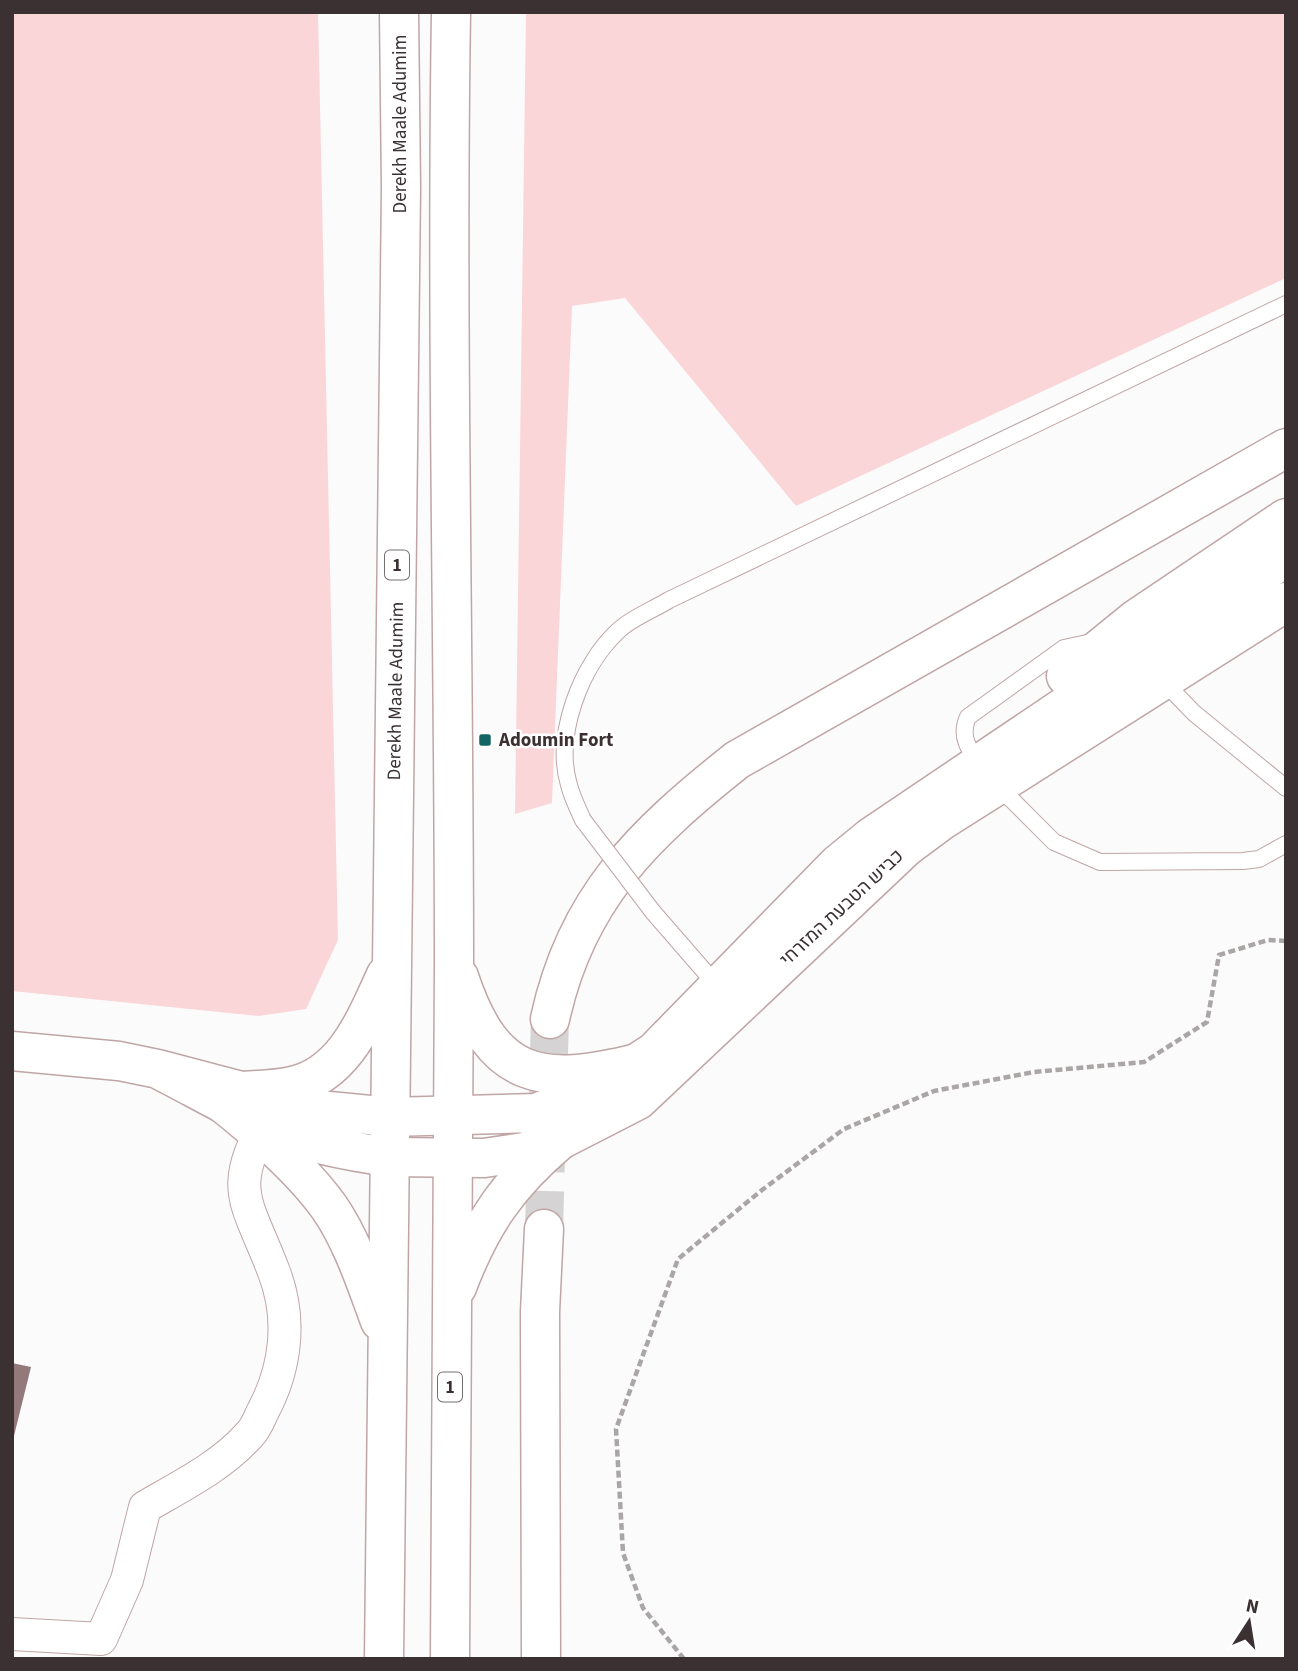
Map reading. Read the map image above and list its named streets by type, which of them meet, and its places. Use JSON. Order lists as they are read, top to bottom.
{
  "streets": {
    "main road": ["Derekh Maale Adumim", "1", "כביש הטבעת המזרחי"]
  },
  "crossings": [
    ["Derekh Maale Adumim", "1"],
    ["Derekh Maale Adumim", "כביש הטבעת המזרחי"],
    ["1", "כביש הטבעת המזרחי"]
  ],
  "places": {
    "transit": ["Adoumin Fort"]
  },
  "north": "top"
}
